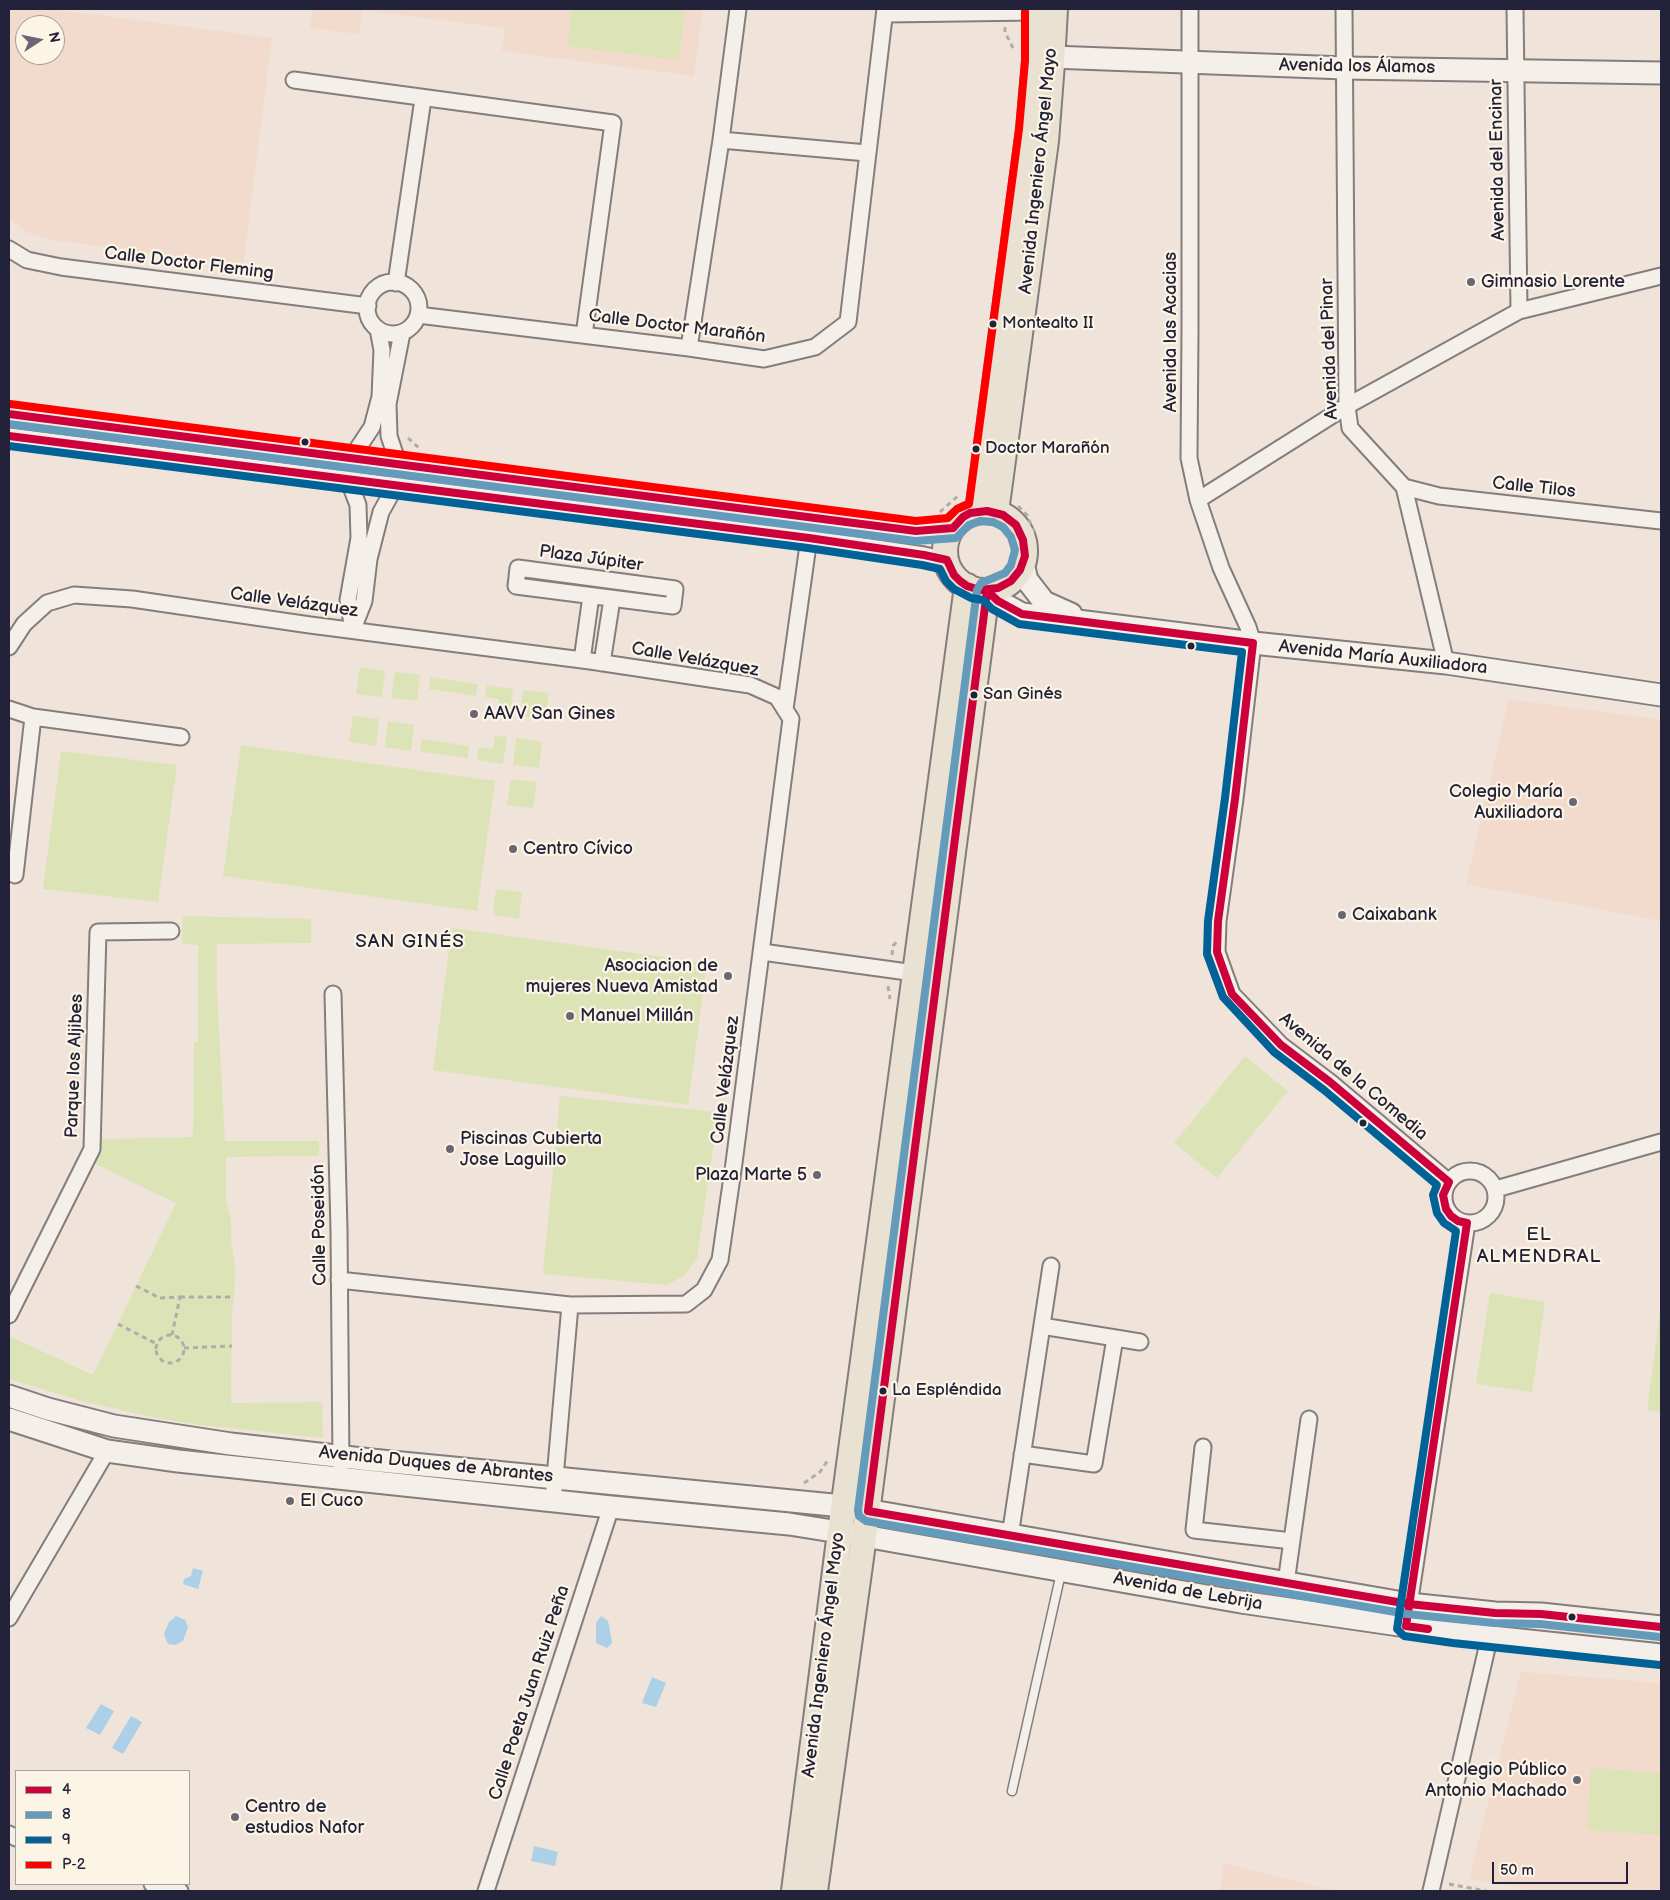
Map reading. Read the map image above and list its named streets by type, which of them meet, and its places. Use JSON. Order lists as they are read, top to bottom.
{
  "streets": {
    "main road": [
      "Avenida los Álamos",
      "Avenida Ingeniero Ángel Mayo",
      "Avenida María Auxiliadora",
      "Avenida Duques de Abrantes",
      "Avenida de Lebrija"
    ],
    "street": [
      "Avenida del Encinar",
      "Calle Doctor Fleming",
      "Calle Doctor Marañón",
      "Avenida las Acacias",
      "Avenida del Pinar",
      "Calle Tilos",
      "Plaza Júpiter",
      "Calle Velázquez",
      "Parque los Aljibes",
      "Avenida de la Comedia",
      "Calle Poseidón",
      "Calle Poeta Juan Ruiz Peña"
    ]
  },
  "crossings": [
    ["Avenida los Álamos", "Avenida del Encinar"],
    ["Avenida los Álamos", "Avenida Ingeniero Ángel Mayo"],
    ["Avenida los Álamos", "Avenida las Acacias"],
    ["Avenida los Álamos", "Avenida del Pinar"],
    ["Avenida Ingeniero Ángel Mayo", "Avenida María Auxiliadora"],
    ["Avenida Ingeniero Ángel Mayo", "Avenida Duques de Abrantes"],
    ["Avenida Ingeniero Ángel Mayo", "Avenida de Lebrija"],
    ["Calle Doctor Fleming", "Calle Doctor Marañón"],
    ["Avenida las Acacias", "Avenida María Auxiliadora"],
    ["Avenida las Acacias", "Avenida de la Comedia"],
    ["Avenida del Pinar", "Calle Tilos"],
    ["Avenida del Pinar", "Avenida María Auxiliadora"],
    ["Plaza Júpiter", "Calle Velázquez"],
    ["Calle Velázquez", "Calle Poseidón"],
    ["Avenida María Auxiliadora", "Avenida de la Comedia"],
    ["Calle Poseidón", "Avenida Duques de Abrantes"],
    ["Avenida Duques de Abrantes", "Avenida de Lebrija"],
    ["Avenida Duques de Abrantes", "Calle Poeta Juan Ruiz Peña"]
  ],
  "districts": ["SAN GINÉS", "EL ALMENDRAL"],
  "places": [
    "Gimnasio Lorente",
    "Montealto II",
    "Doctor Marañón",
    "San Ginés",
    "AAVV San Gines",
    "Colegio María Auxiliadora",
    "Centro Cívico",
    "Caixabank",
    "Asociacion de mujeres Nueva Amistad",
    "Manuel Millán",
    "Piscinas Cubierta Jose Laguillo",
    "Plaza Marte 5",
    "La Espléndida",
    "El Cuco",
    "Colegio Público Antonio Machado",
    "Centro de estudios Nafor"
  ],
  "lines": [
    "transit line P-2",
    "transit line 4",
    "transit line 8",
    "transit line 9"
  ],
  "legend": [
    "4",
    "8",
    "9",
    "P-2"
  ],
  "scale_bar": "50 m",
  "north": "right"
}
